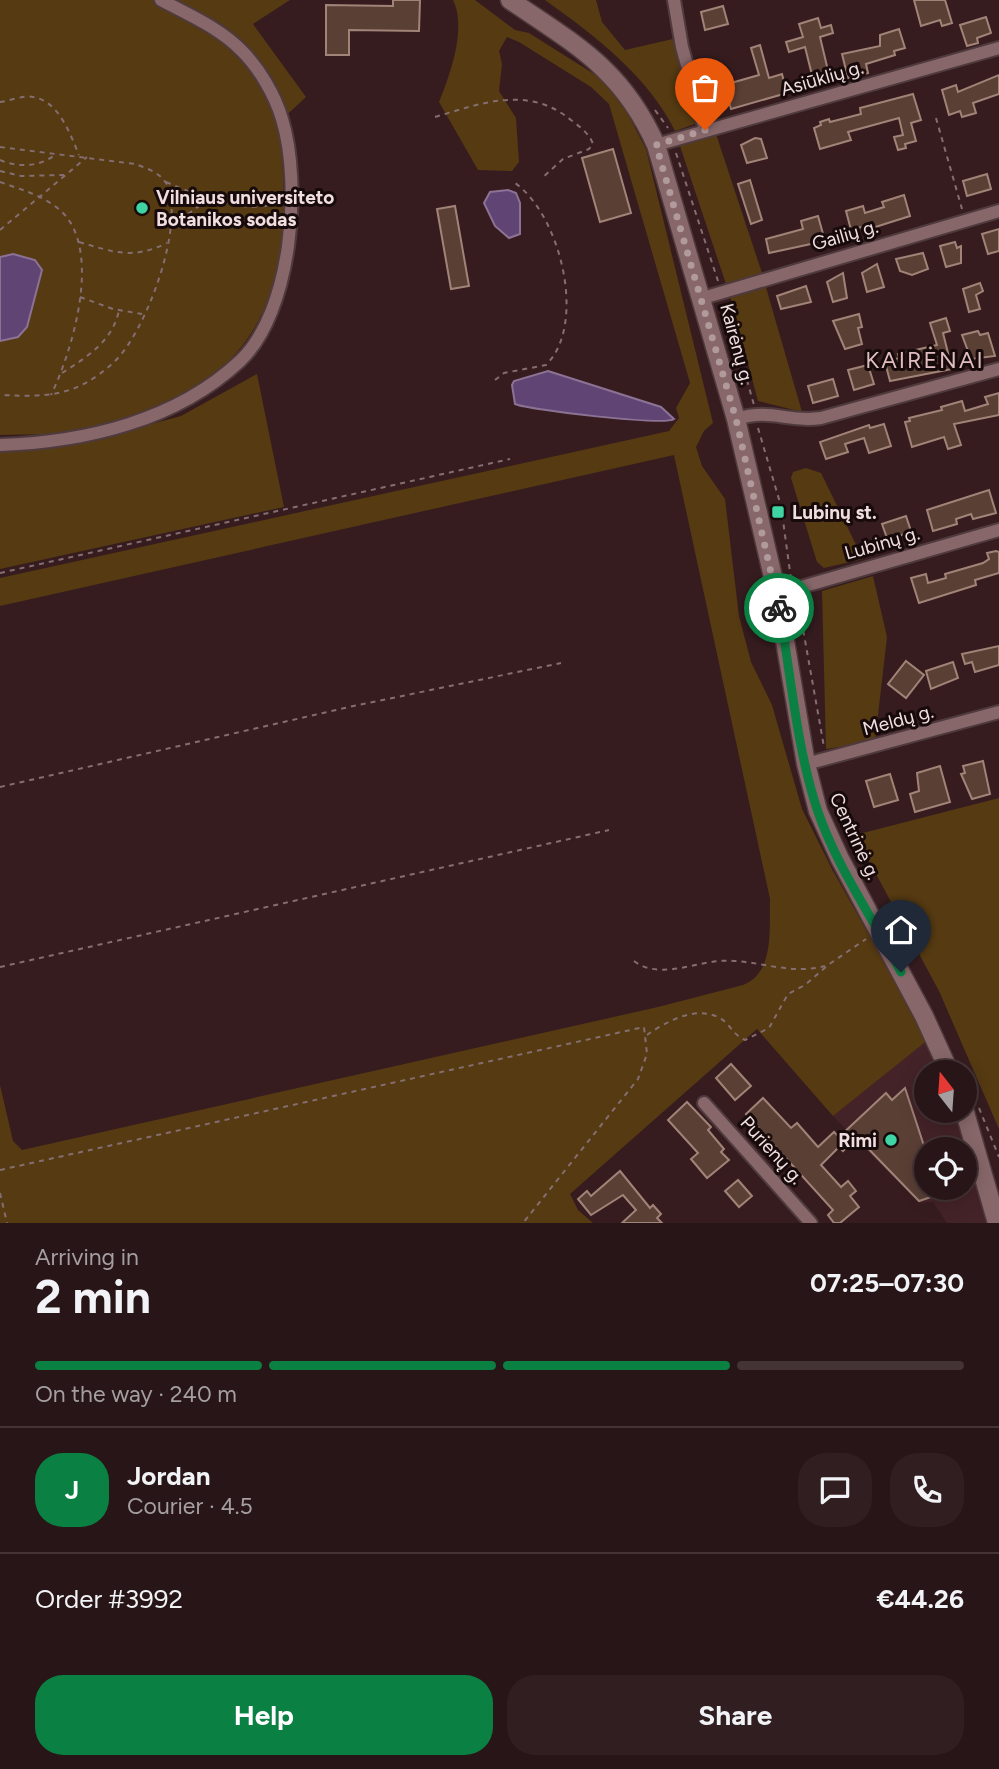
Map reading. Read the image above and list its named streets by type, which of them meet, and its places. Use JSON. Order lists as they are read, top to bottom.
{
  "streets": {
    "main road": ["Kairėnų g.", "Centrinė g."],
    "street": [
      "Asiūklių g.",
      "Gailių g.",
      "Lubinų g.",
      "Meldų g.",
      "Purienų g."
    ]
  },
  "crossings": [
    ["Asiūklių g.", "Kairėnų g."],
    ["Gailių g.", "Kairėnų g."],
    ["Kairėnų g.", "Lubinų g."],
    ["Kairėnų g.", "Meldų g."],
    ["Kairėnų g.", "Centrinė g."],
    ["Meldų g.", "Centrinė g."]
  ],
  "districts": ["KAIRĖNAI"],
  "places": {
    "other": ["Vilniaus universiteto Botanikos sodas", "Rimi"],
    "transit": ["Lubinų st."]
  },
  "north": "top",
  "page": {
    "heading": ["2 min", "Arriving in", "07:25–07:30"],
    "panel": [
      "Jordan",
      "Courier · 4.5",
      "Order #3992",
      "€44.26"
    ],
    "bar": "On the way · 240 m",
    "round": "J",
    "buttons": ["Help", "Share"]
  }
}
